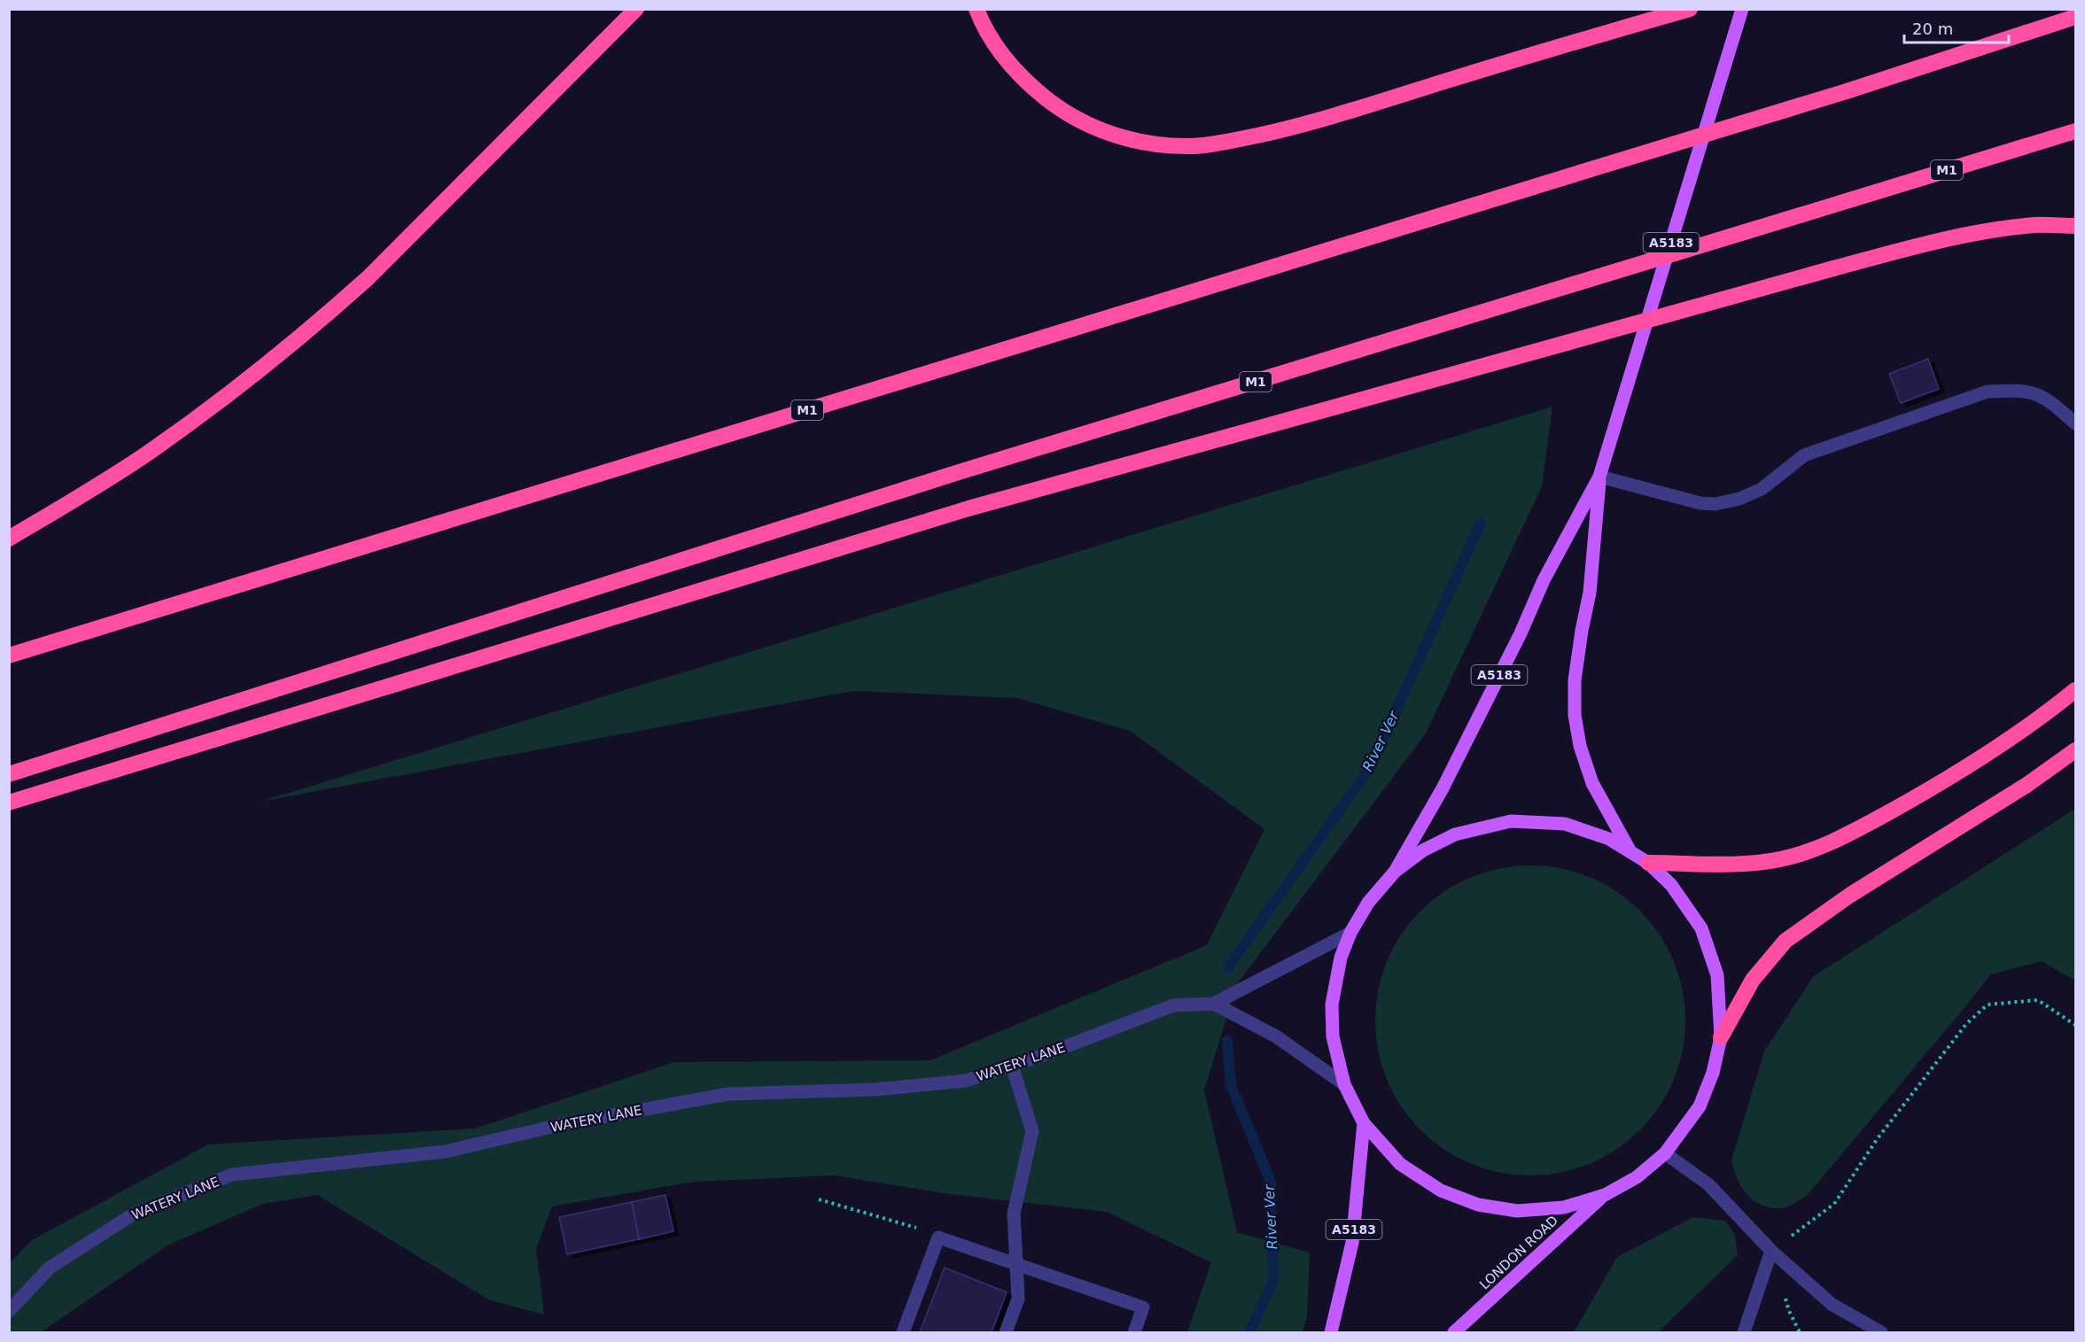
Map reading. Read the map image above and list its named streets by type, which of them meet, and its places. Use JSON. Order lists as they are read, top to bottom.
{
  "streets": {
    "highway": ["M1"],
    "main road": ["A5183", "LONDON ROAD"],
    "street": ["WATERY LANE"]
  },
  "water": ["River Ver"],
  "scale_bar": "20 m"
}
